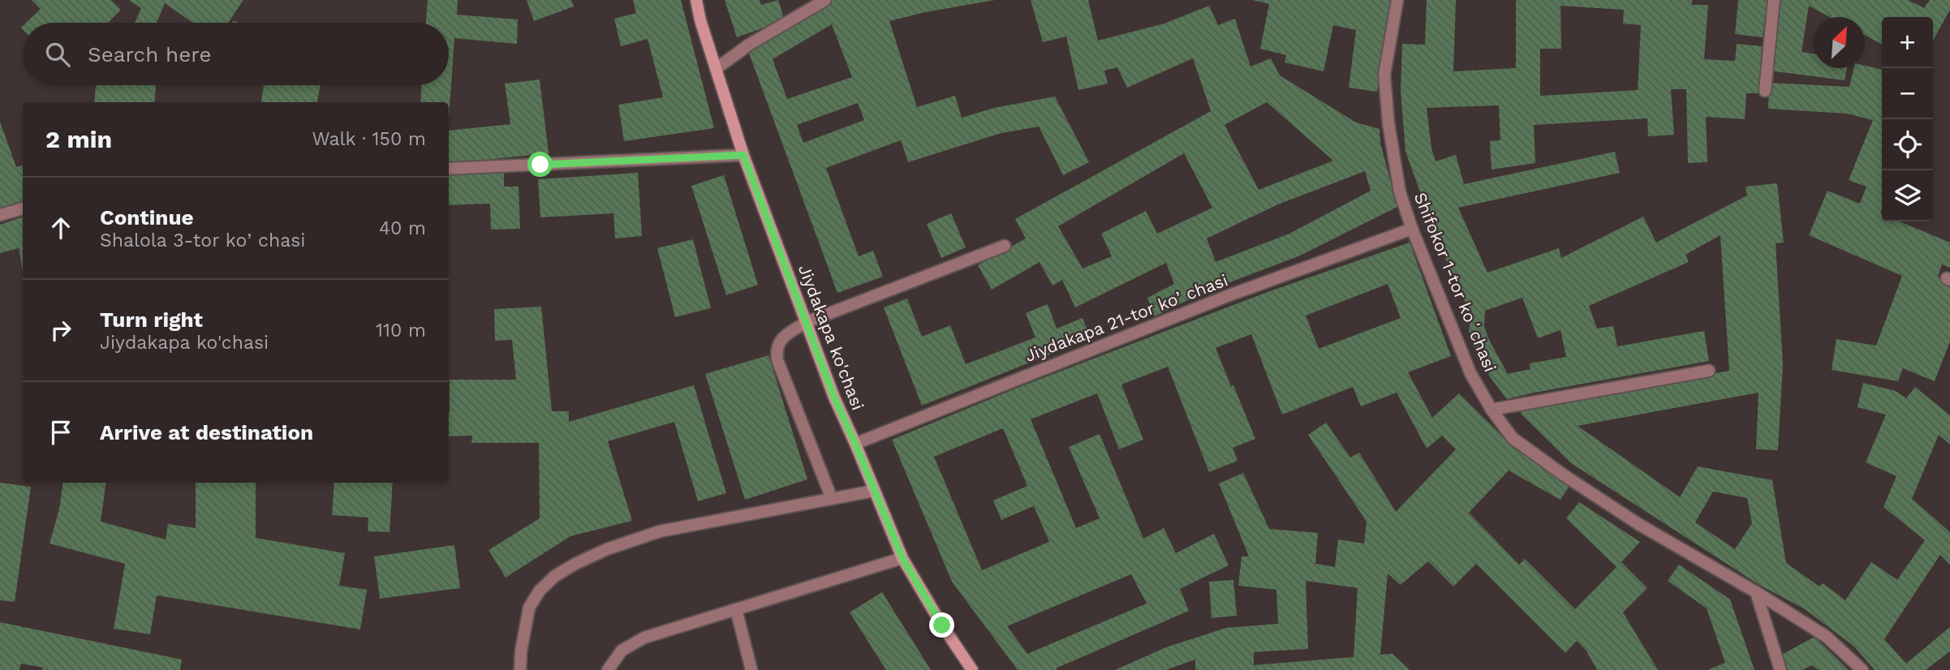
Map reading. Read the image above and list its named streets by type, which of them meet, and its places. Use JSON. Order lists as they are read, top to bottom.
{
  "streets": {
    "street": ["Shifokor 1-tor koʻchasi", "Jiydakapa 21-tor koʼchasi", "Jiydakapa ko'chasi"]
  },
  "crossings": [
    ["Shifokor 1-tor koʻchasi", "Jiydakapa 21-tor koʼchasi"],
    ["Jiydakapa 21-tor koʼchasi", "Jiydakapa ko'chasi"]
  ],
  "north": "top right",
  "page": {
    "map_buttons": ["+", "−"],
    "search": "Search here",
    "heading": ["2 min", "Walk · 150 m"],
    "list": [
      ["Continue", "Shalola 3-tor koʼchasi", "40 m"],
      ["Turn right", "Jiydakapa ko'chasi", "110 m"],
      "Arrive at destination"
    ]
  }
}
